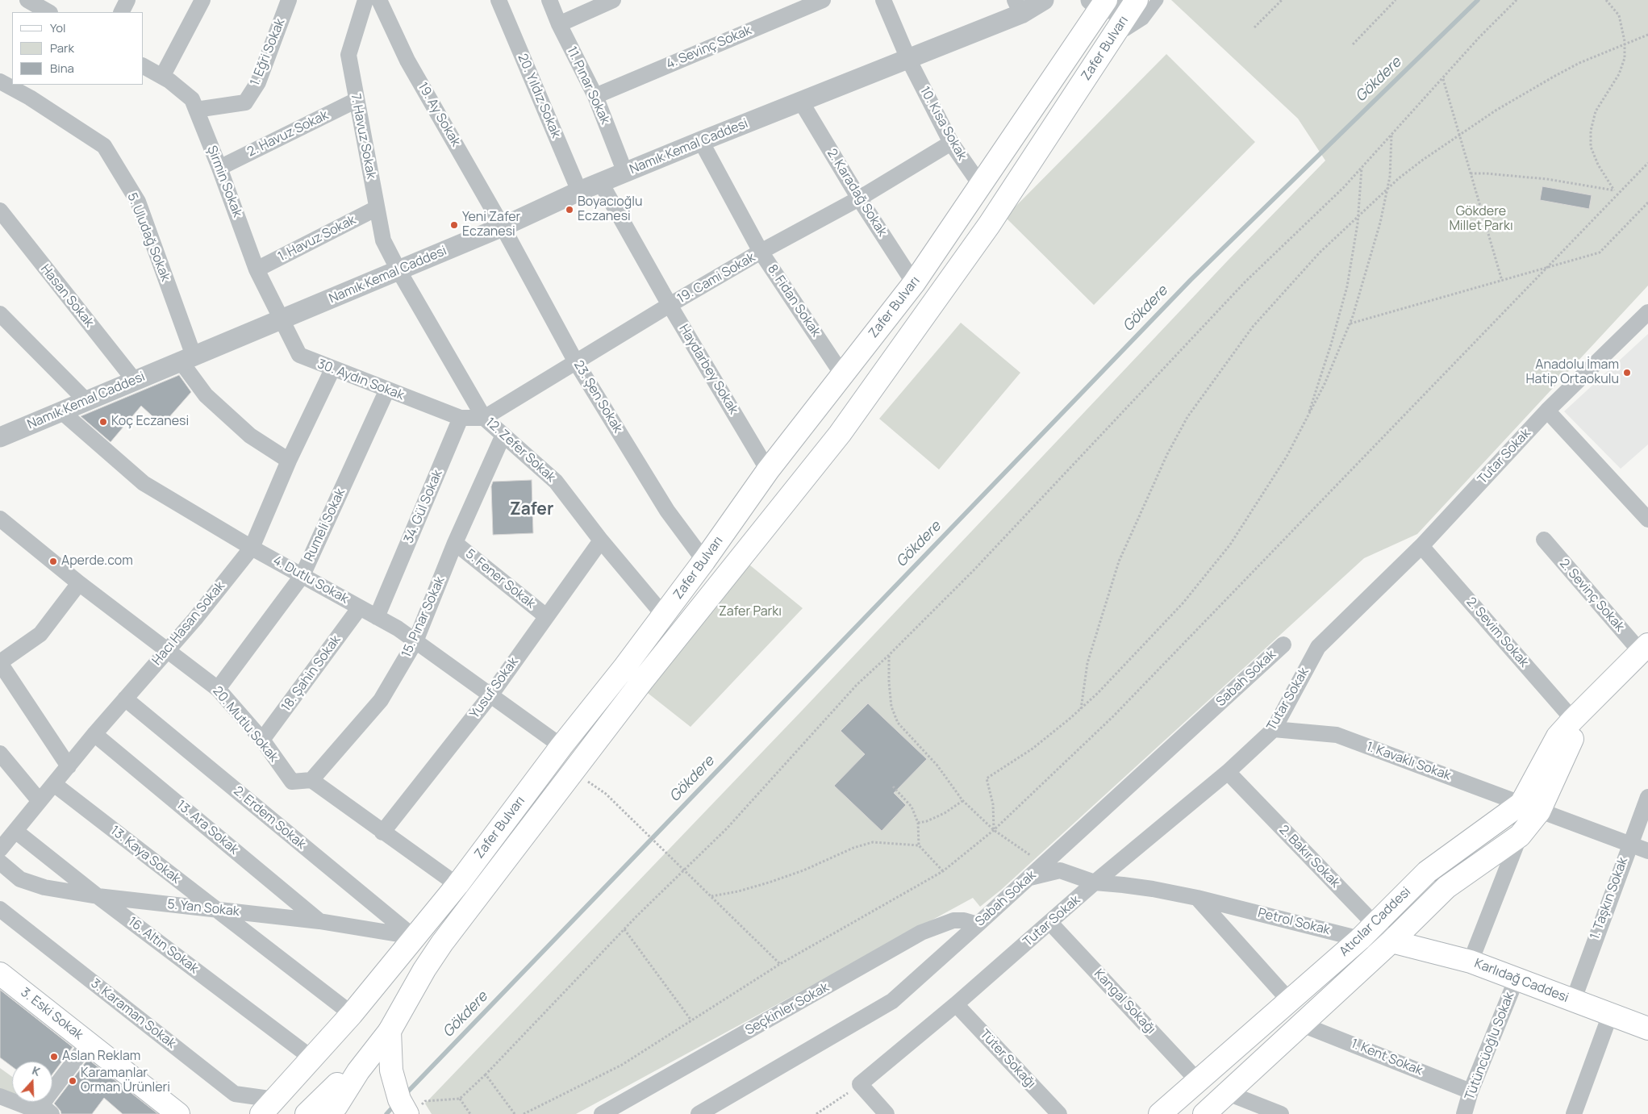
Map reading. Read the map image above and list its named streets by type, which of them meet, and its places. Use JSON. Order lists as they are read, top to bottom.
{
  "streets": {
    "main road": [
      "Zafer Bulvarı",
      "Atıcılar Caddesi",
      "Karlıdağ Caddesi",
      "3. Eski Sokak"
    ],
    "street": [
      "4. Sevinç Sokak",
      "1. Eğri Sokak",
      "11. Pınar Sokak",
      "20. Yıldız Sokak",
      "19. Ay Sokak",
      "10. Kısa Sokak",
      "2. Havuz Sokak",
      "7. Havuz Sokak",
      "Namık Kemal Caddesi",
      "Şirmin Sokak",
      "2. Karadağ Sokak",
      "5. Uludağ Sokak",
      "1. Havuz Sokak",
      "19. Cami Sokak",
      "Hasan Sokak",
      "8. Fidan Sokak",
      "Haydarbey Sokak",
      "30. Aydın Sokak",
      "23. Şen Sokak",
      "12. Zefer Sokak",
      "Tutar Sokak",
      "34. Gül Sokak",
      "Rumeli Sokak",
      "5. Fener Sokak",
      "4. Dutlu Sokak",
      "2. Sevinç Sokak",
      "15. Pınar Sokak",
      "Hacı Hasan Sokak",
      "2. Sevim Sokak",
      "18. Şahin Sokak",
      "Sabah Sokak",
      "Yusuf Sokak",
      "20. Mutlu Sokak",
      "1. Kavaklı Sokak",
      "2. Erdem Sokak",
      "13. Ara Sokak",
      "13. Kaya Sokak",
      "2. Bakır Sokak",
      "1. Taşkın Sokak",
      "5. Yan Sokak",
      "Petrol Sokak",
      "16. Altın Sokak",
      "Kangal Sokağı",
      "Seçkinler Sokak",
      "3. Karaman Sokak",
      "Tütüncüoğlu Sokak",
      "1. Kent Sokak",
      "Tüter Sokağı"
    ]
  },
  "crossings": [
    ["4. Sevinç Sokak", "11. Pınar Sokak"],
    ["Zafer Bulvarı", "10. Kısa Sokak"],
    ["Zafer Bulvarı", "2. Karadağ Sokak"],
    ["Zafer Bulvarı", "8. Fidan Sokak"],
    ["Zafer Bulvarı", "Haydarbey Sokak"],
    ["Zafer Bulvarı", "23. Şen Sokak"],
    ["Zafer Bulvarı", "12. Zefer Sokak"],
    ["Zafer Bulvarı", "4. Dutlu Sokak"],
    ["Zafer Bulvarı", "2. Erdem Sokak"],
    ["Zafer Bulvarı", "13. Kaya Sokak"],
    ["Zafer Bulvarı", "5. Yan Sokak"],
    ["Zafer Bulvarı", "16. Altın Sokak"],
    ["Zafer Bulvarı", "3. Karaman Sokak"],
    ["1. Eğri Sokak", "Şirmin Sokak"],
    ["11. Pınar Sokak", "Namık Kemal Caddesi"],
    ["20. Yıldız Sokak", "Namık Kemal Caddesi"],
    ["19. Ay Sokak", "Namık Kemal Caddesi"],
    ["19. Ay Sokak", "23. Şen Sokak"],
    ["10. Kısa Sokak", "Namık Kemal Caddesi"],
    ["10. Kısa Sokak", "19. Cami Sokak"],
    ["2. Havuz Sokak", "7. Havuz Sokak"],
    ["2. Havuz Sokak", "Şirmin Sokak"],
    ["7. Havuz Sokak", "Namık Kemal Caddesi"],
    ["7. Havuz Sokak", "1. Havuz Sokak"],
    ["7. Havuz Sokak", "12. Zefer Sokak"],
    ["Namık Kemal Caddesi", "Şirmin Sokak"],
    ["Namık Kemal Caddesi", "2. Karadağ Sokak"],
    ["Namık Kemal Caddesi", "5. Uludağ Sokak"],
    ["Namık Kemal Caddesi", "Hasan Sokak"],
    ["Namık Kemal Caddesi", "8. Fidan Sokak"],
    ["Namık Kemal Caddesi", "Haydarbey Sokak"],
    ["Namık Kemal Caddesi", "30. Aydın Sokak"],
    ["Namık Kemal Caddesi", "23. Şen Sokak"],
    ["Namık Kemal Caddesi", "12. Zefer Sokak"],
    ["Namık Kemal Caddesi", "4. Dutlu Sokak"],
    ["Şirmin Sokak", "1. Havuz Sokak"],
    ["Şirmin Sokak", "30. Aydın Sokak"],
    ["2. Karadağ Sokak", "19. Cami Sokak"],
    ["5. Uludağ Sokak", "Hacı Hasan Sokak"],
    ["19. Cami Sokak", "8. Fidan Sokak"],
    ["19. Cami Sokak", "Haydarbey Sokak"],
    ["19. Cami Sokak", "23. Şen Sokak"],
    ["19. Cami Sokak", "12. Zefer Sokak"],
    ["30. Aydın Sokak", "34. Gül Sokak"],
    ["30. Aydın Sokak", "Rumeli Sokak"],
    ["30. Aydın Sokak", "Hacı Hasan Sokak"],
    ["12. Zefer Sokak", "15. Pınar Sokak"],
    ["12. Zefer Sokak", "Yusuf Sokak"],
    ["Tutar Sokak", "2. Sevim Sokak"],
    ["Tutar Sokak", "1. Kavaklı Sokak"],
    ["Tutar Sokak", "2. Bakır Sokak"],
    ["Tutar Sokak", "Petrol Sokak"],
    ["Tutar Sokak", "Kangal Sokağı"],
    ["Tutar Sokak", "Tüter Sokağı"],
    ["34. Gül Sokak", "4. Dutlu Sokak"],
    ["Rumeli Sokak", "4. Dutlu Sokak"],
    ["Rumeli Sokak", "20. Mutlu Sokak"],
    ["5. Fener Sokak", "15. Pınar Sokak"],
    ["5. Fener Sokak", "Yusuf Sokak"],
    ["4. Dutlu Sokak", "15. Pınar Sokak"],
    ["4. Dutlu Sokak", "Hacı Hasan Sokak"],
    ["4. Dutlu Sokak", "18. Şahin Sokak"],
    ["4. Dutlu Sokak", "Yusuf Sokak"],
    ["2. Sevinç Sokak", "Atıcılar Caddesi"],
    ["15. Pınar Sokak", "20. Mutlu Sokak"],
    ["Hacı Hasan Sokak", "20. Mutlu Sokak"],
    ["Hacı Hasan Sokak", "2. Erdem Sokak"],
    ["Hacı Hasan Sokak", "13. Ara Sokak"],
    ["Hacı Hasan Sokak", "13. Kaya Sokak"],
    ["Hacı Hasan Sokak", "16. Altın Sokak"],
    ["2. Sevim Sokak", "Atıcılar Caddesi"],
    ["18. Şahin Sokak", "20. Mutlu Sokak"],
    ["Sabah Sokak", "Petrol Sokak"],
    ["Sabah Sokak", "Seçkinler Sokak"],
    ["1. Kavaklı Sokak", "1. Taşkın Sokak"],
    ["1. Kavaklı Sokak", "Atıcılar Caddesi"],
    ["2. Erdem Sokak", "5. Yan Sokak"],
    ["13. Ara Sokak", "5. Yan Sokak"],
    ["13. Kaya Sokak", "5. Yan Sokak"],
    ["2. Bakır Sokak", "Petrol Sokak"],
    ["2. Bakır Sokak", "Atıcılar Caddesi"],
    ["2. Bakır Sokak", "Karlıdağ Caddesi"],
    ["1. Taşkın Sokak", "Karlıdağ Caddesi"],
    ["5. Yan Sokak", "16. Altın Sokak"],
    ["Petrol Sokak", "Atıcılar Caddesi"],
    ["Atıcılar Caddesi", "Karlıdağ Caddesi"],
    ["Atıcılar Caddesi", "Kangal Sokağı"],
    ["Atıcılar Caddesi", "1. Kent Sokak"],
    ["Karlıdağ Caddesi", "Tütüncüoğlu Sokak"],
    ["Tütüncüoğlu Sokak", "1. Kent Sokak"]
  ],
  "districts": ["Zafer"],
  "water": ["Gökdere"],
  "parks": ["Gökdere Millet Parkı", "Zafer Parkı"],
  "places": [
    "Boyacıoğlu Eczanesi",
    "Yeni Zafer Eczanesi",
    "Anadolu İmam Hatip Ortaokulu",
    "Koç Eczanesi",
    "Aperde.com",
    "Aslan Reklam",
    "Karamanlar Orman Ürünleri"
  ],
  "legend": ["Yol", "Park", "Bina"],
  "north": "top"
}
